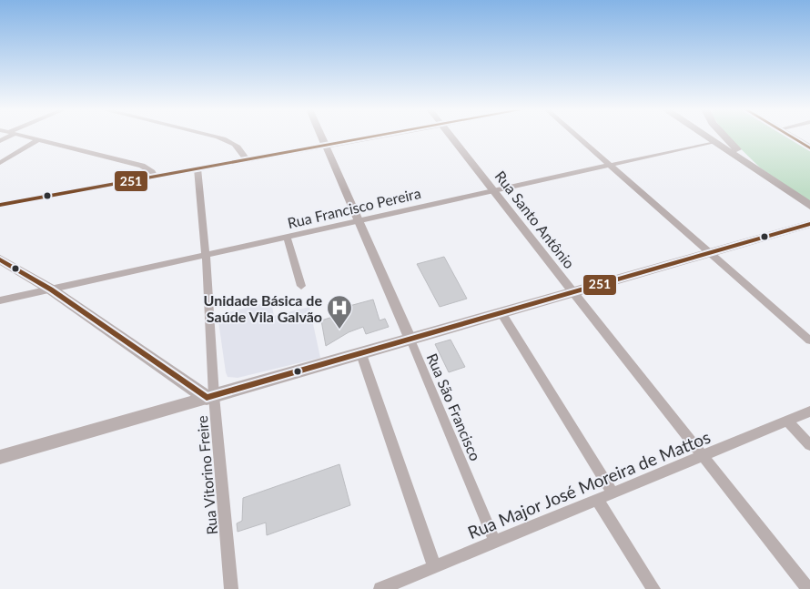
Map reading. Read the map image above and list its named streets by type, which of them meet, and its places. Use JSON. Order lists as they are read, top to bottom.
{
  "streets": {
    "street": [
      "Rua Francisco Pereira",
      "Rua Santo Antônio",
      "Rua São Francisco",
      "Rua Vitorino Freire",
      "Rua Major José Moreira de Mattos"
    ]
  },
  "crossings": [
    ["Rua Francisco Pereira", "Rua Santo Antônio"],
    ["Rua Francisco Pereira", "Rua São Francisco"],
    ["Rua Francisco Pereira", "Rua Vitorino Freire"],
    ["Rua Santo Antônio", "Rua Major José Moreira de Mattos"],
    ["Rua São Francisco", "Rua Major José Moreira de Mattos"]
  ],
  "places": {
    "hospital": ["Unidade Básica de Saúde Vila Galvão"]
  },
  "lines": ["transit line 251"]
}
